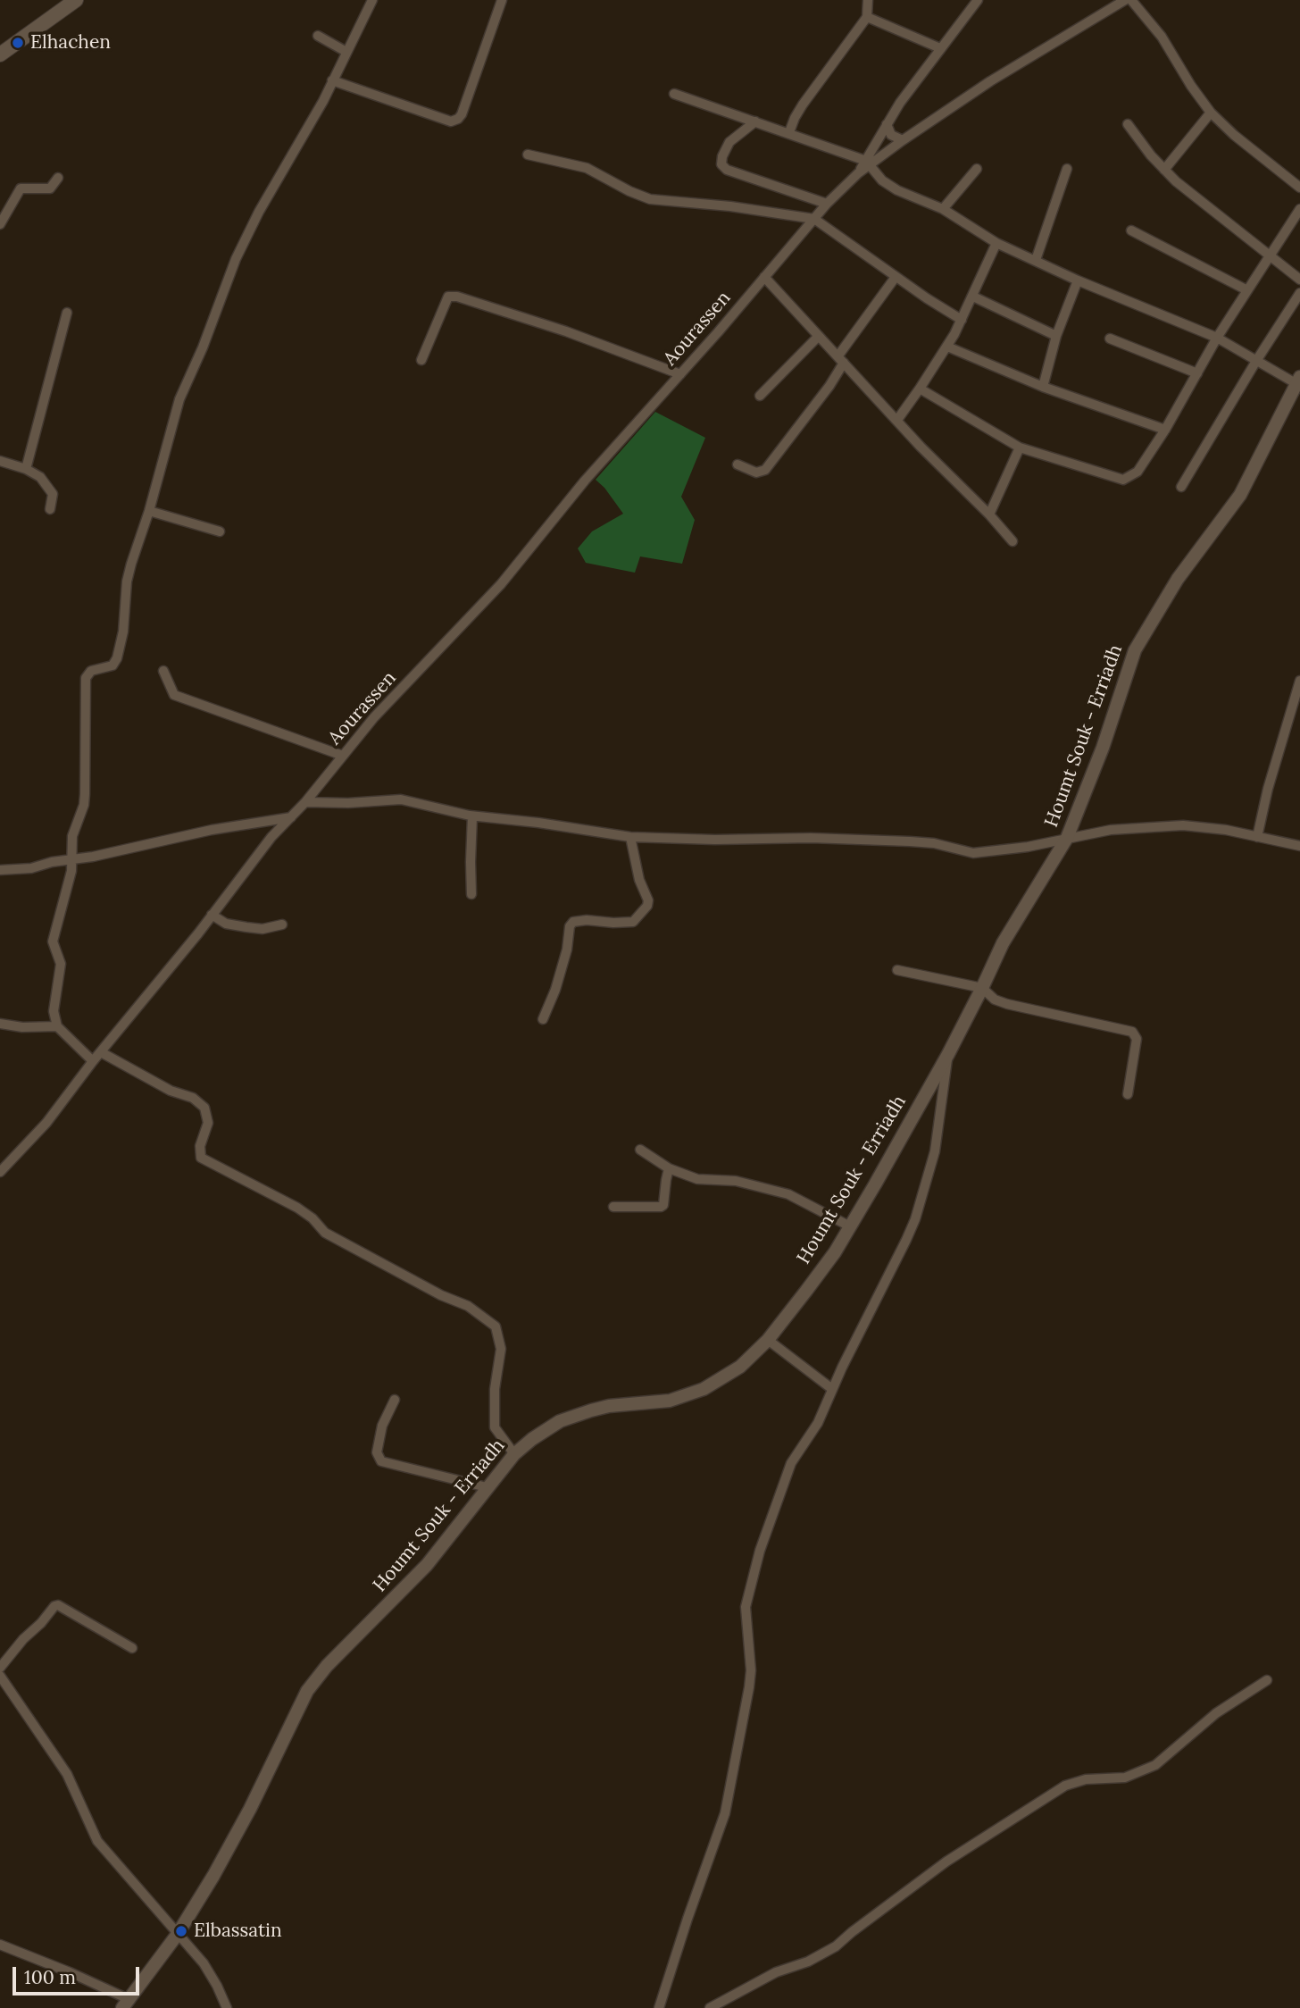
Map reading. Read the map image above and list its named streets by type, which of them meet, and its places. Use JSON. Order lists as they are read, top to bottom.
{
  "streets": {
    "street": ["Aourassen", "Houmt Souk - Erriadh"]
  },
  "places": ["Elhachen", "Elbassatin"],
  "scale_bar": "100 m"
}
